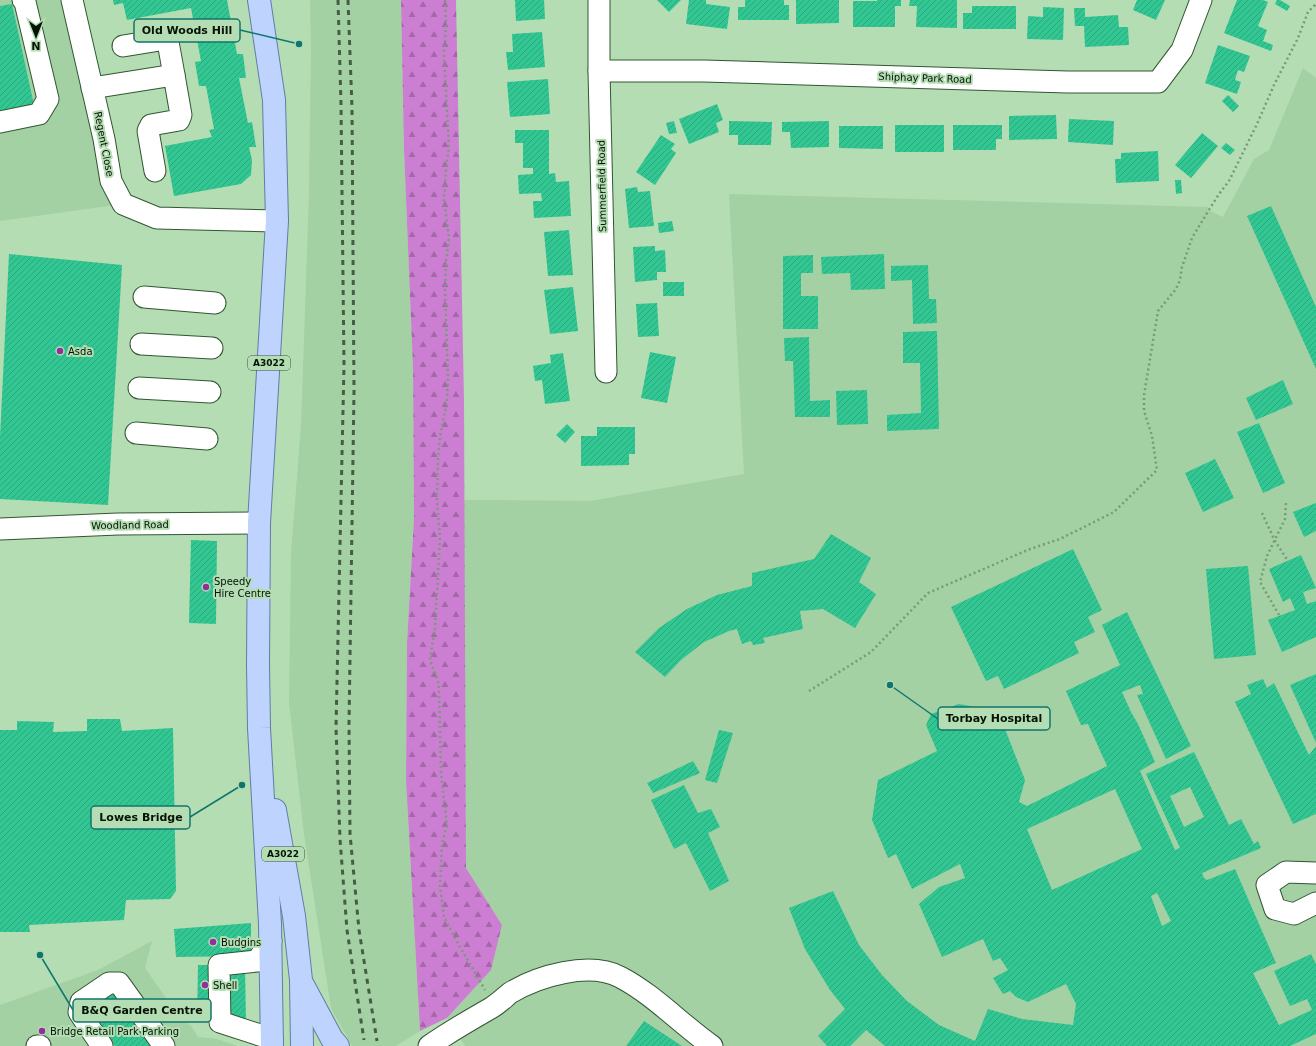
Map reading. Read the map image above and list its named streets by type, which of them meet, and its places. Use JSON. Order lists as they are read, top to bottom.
{
  "streets": {
    "main road": ["A3022"],
    "street": [
      "Shiphay Park Road",
      "Regent Close",
      "Summerfield Road",
      "Woodland Road"
    ]
  },
  "crossings": [
    ["Shiphay Park Road", "Summerfield Road"],
    ["Regent Close", "A3022"],
    ["A3022", "Woodland Road"]
  ],
  "places": [
    "Old Woods Hill",
    "Asda",
    "Speedy Hire Centre",
    "Torbay Hospital",
    "Lowes Bridge",
    "Budgins",
    "B&Q Garden Centre",
    "Shell",
    "Bridge Retail Park Parking"
  ],
  "north": "bottom"
}
